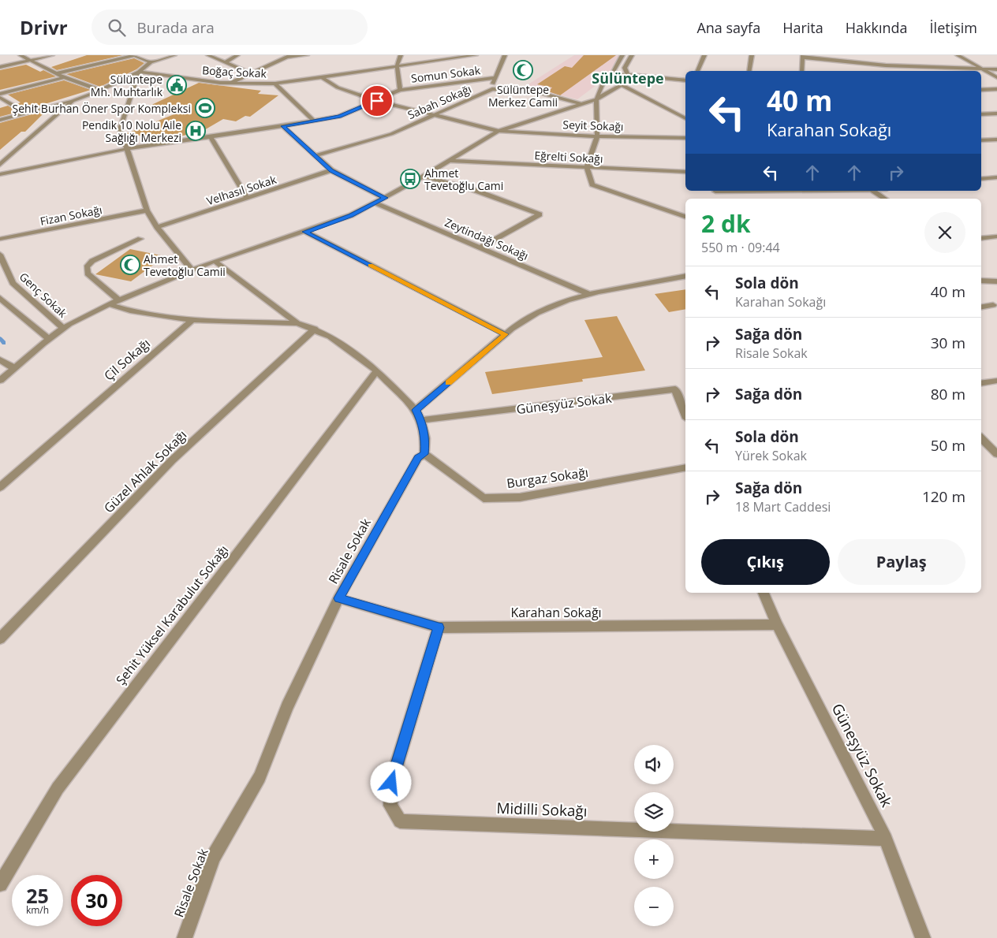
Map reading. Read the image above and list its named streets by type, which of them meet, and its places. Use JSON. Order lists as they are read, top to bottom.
{
  "streets": {
    "street": [
      "Boğaç Sokak",
      "Somun Sokak",
      "Sabah Sokağı",
      "Seyit Sokağı",
      "Eğrelti Sokağı",
      "Velhasıl Sokak",
      "Fizan Sokağı",
      "Zeytindağı Sokağı",
      "Genç Sokak",
      "Çil Sokağı",
      "Güneşyüz Sokak",
      "Güzel Ahlak Sokağı",
      "Burgaz Sokağı",
      "Risale Sokak",
      "Karahan Sokağı",
      "Şehit Yüksel Karabulut Sokağı",
      "Midilli Sokağı"
    ]
  },
  "crossings": [
    ["Boğaç Sokak", "Somun Sokak"],
    ["Somun Sokak", "Seyit Sokağı"],
    ["Sabah Sokağı", "Seyit Sokağı"],
    ["Güneşyüz Sokak", "Karahan Sokağı"],
    ["Güneşyüz Sokak", "Midilli Sokağı"],
    ["Burgaz Sokağı", "Risale Sokak"],
    ["Risale Sokak", "Karahan Sokağı"],
    ["Karahan Sokağı", "Midilli Sokağı"]
  ],
  "districts": ["Sülüntepe"],
  "places": {
    "mosque": ["Sülüntepe Merkez Camii", "Ahmet Tevetoğlu Camii"],
    "public building": ["Sülüntepe Mh. Muhtarlık"],
    "sports": ["Şehit Burhan Öner Spor Kompleksi"],
    "hospital": ["Pendik 10 Nolu Aile Sağlığı Merkezi"],
    "bus stop": ["Ahmet Tevetoğlu Cami"]
  },
  "page": {
    "header": "Drivr",
    "search": "Burada ara",
    "nav": [
      "Ana sayfa",
      "Harita",
      "Hakkında",
      "İletişim"
    ],
    "turn": ["40 m", "Karahan Sokağı"],
    "heading": ["2 dk", "550 m · 09:44"],
    "list": [
      {
        "name": "Sola dön",
        "note": "Karahan Sokağı",
        "value": "40 m"
      },
      {
        "name": "Sağa dön",
        "note": "Risale Sokak",
        "value": "30 m"
      },
      {
        "name": "Sağa dön",
        "value": "80 m"
      },
      {
        "name": "Sola dön",
        "note": "Yürek Sokak",
        "value": "50 m"
      },
      {
        "name": "Sağa dön",
        "note": "18 Mart Caddesi",
        "value": "120 m"
      }
    ],
    "buttons": ["Çıkış", "Paylaş"],
    "map_buttons": ["+", "−"],
    "speed": "25 km/h",
    "limit": "30"
  }
}
